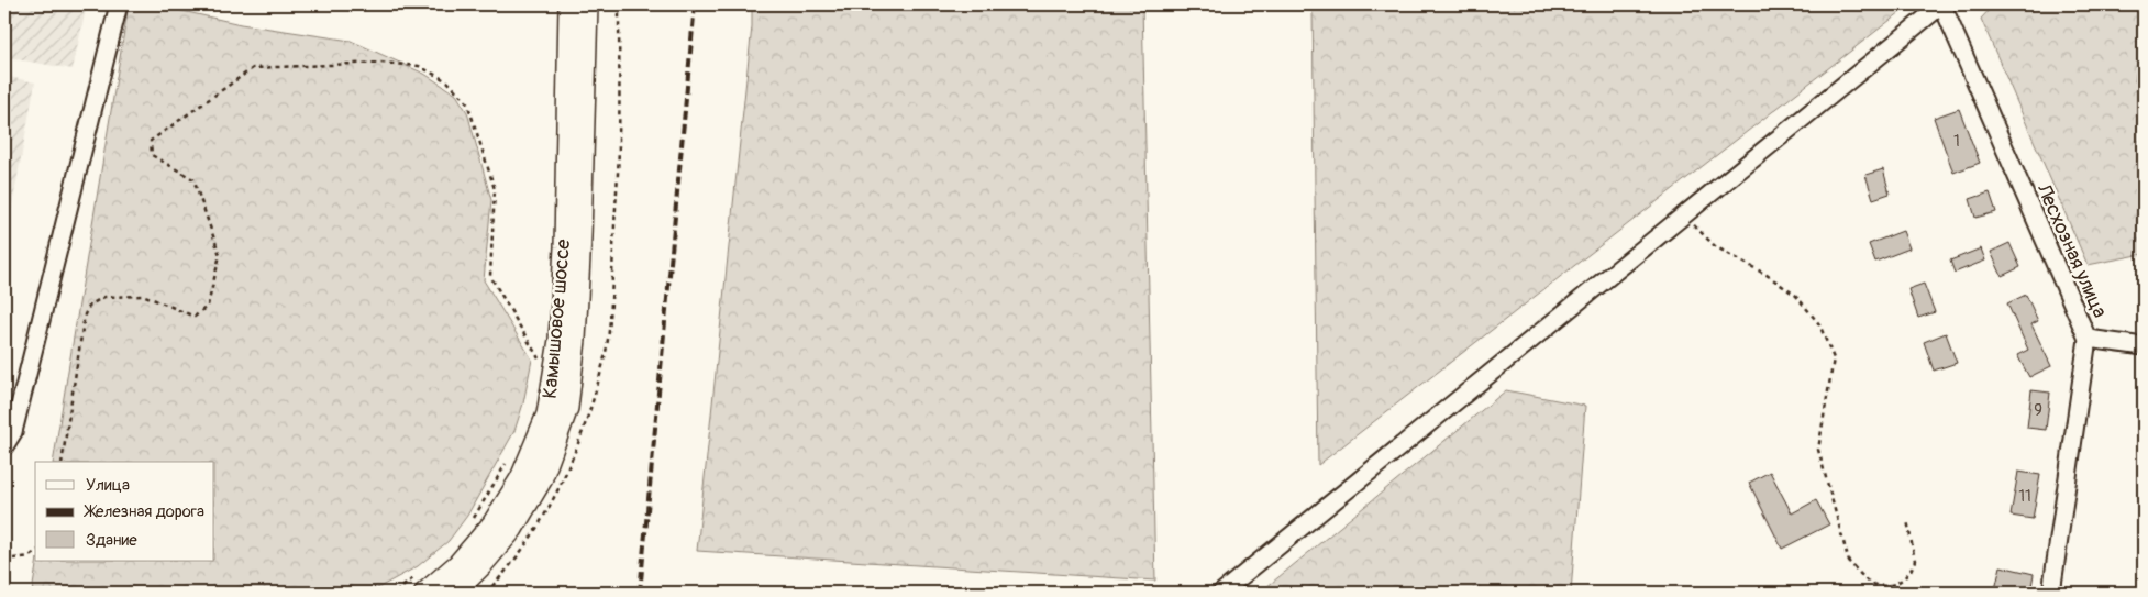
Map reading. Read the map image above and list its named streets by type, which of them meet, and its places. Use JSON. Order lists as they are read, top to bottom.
{
  "streets": {
    "main road": ["Камышовое шоссе"],
    "street": ["Лесхозная улица"]
  },
  "house_numbers": ["1", "9", "11"],
  "legend": ["Улица", "Железная дорога", "Здание"]
}
